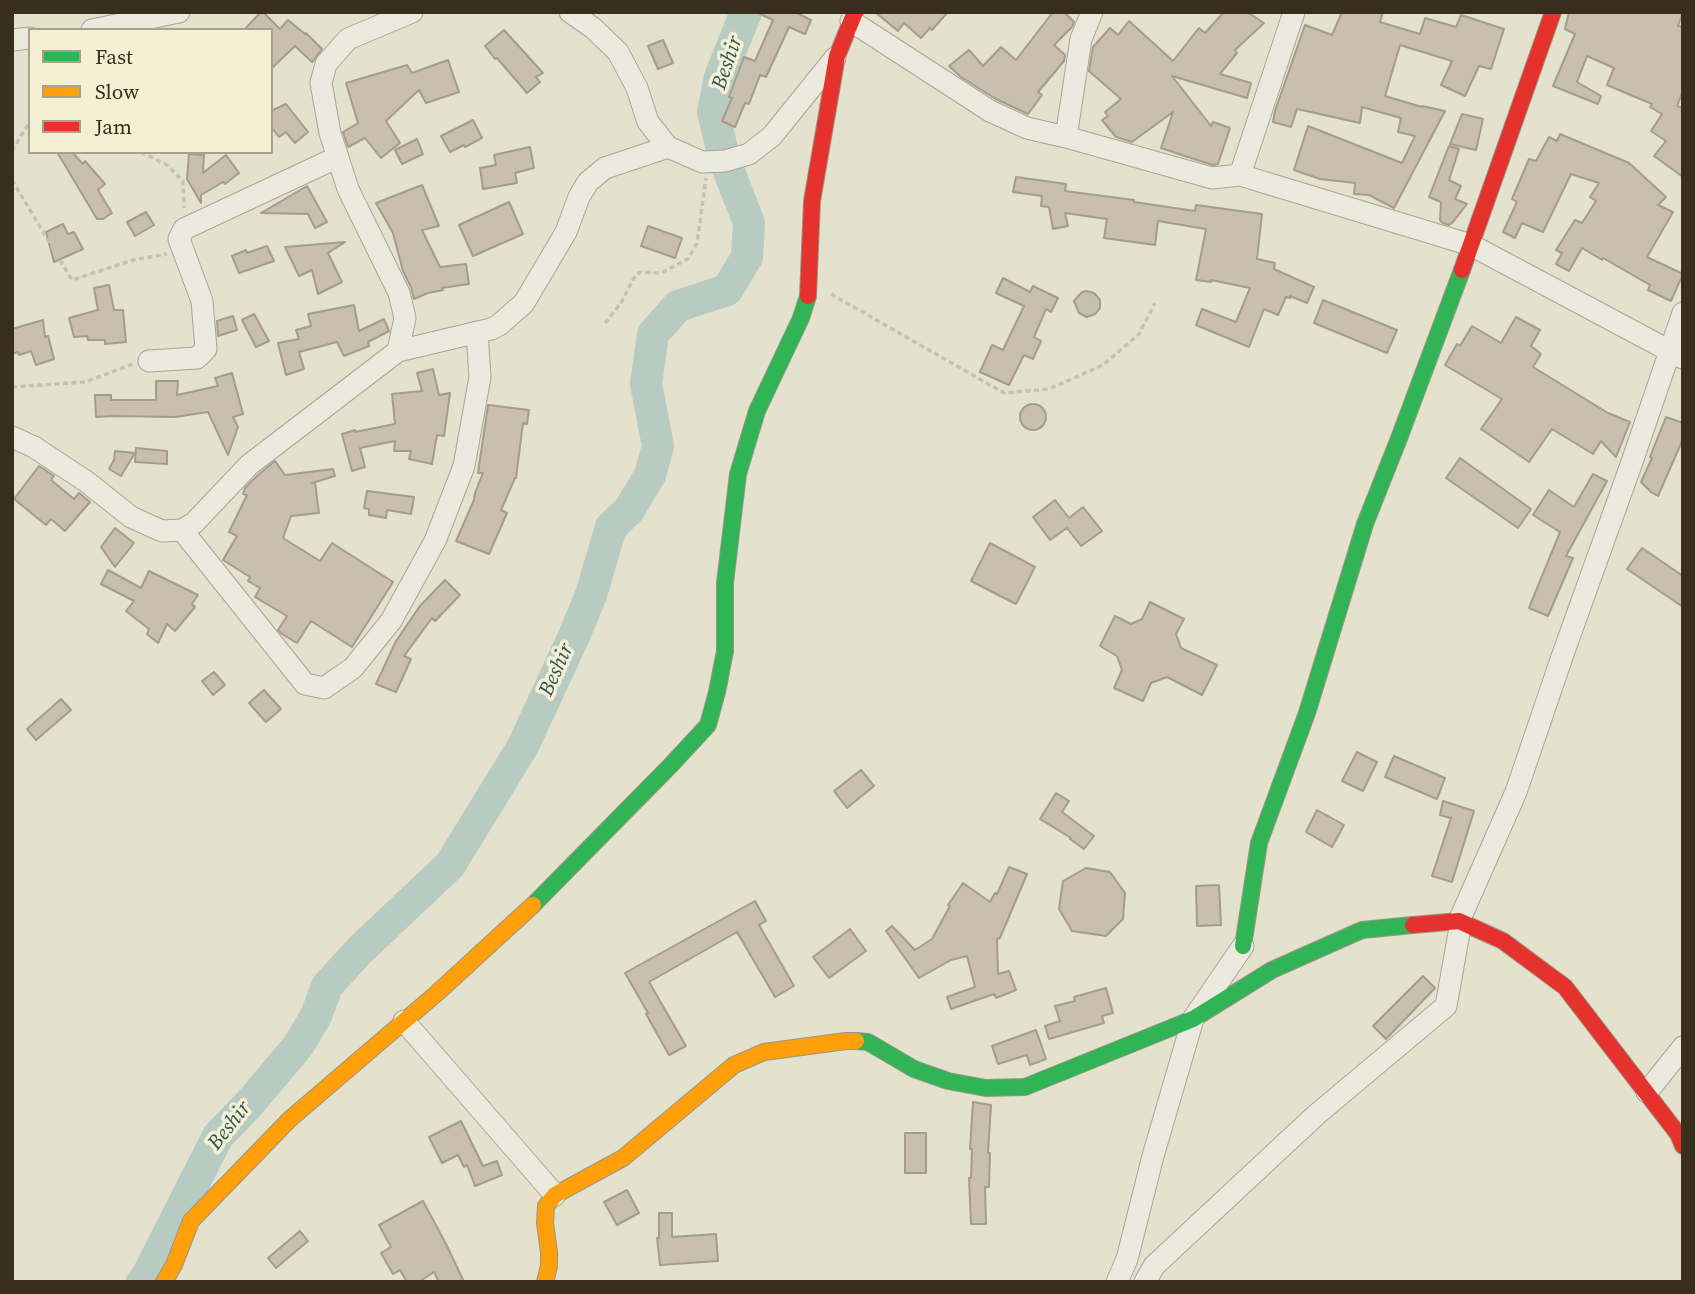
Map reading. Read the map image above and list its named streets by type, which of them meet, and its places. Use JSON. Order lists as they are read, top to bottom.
{
  "water": ["Beshir"],
  "legend": ["Fast", "Slow", "Jam"]
}
